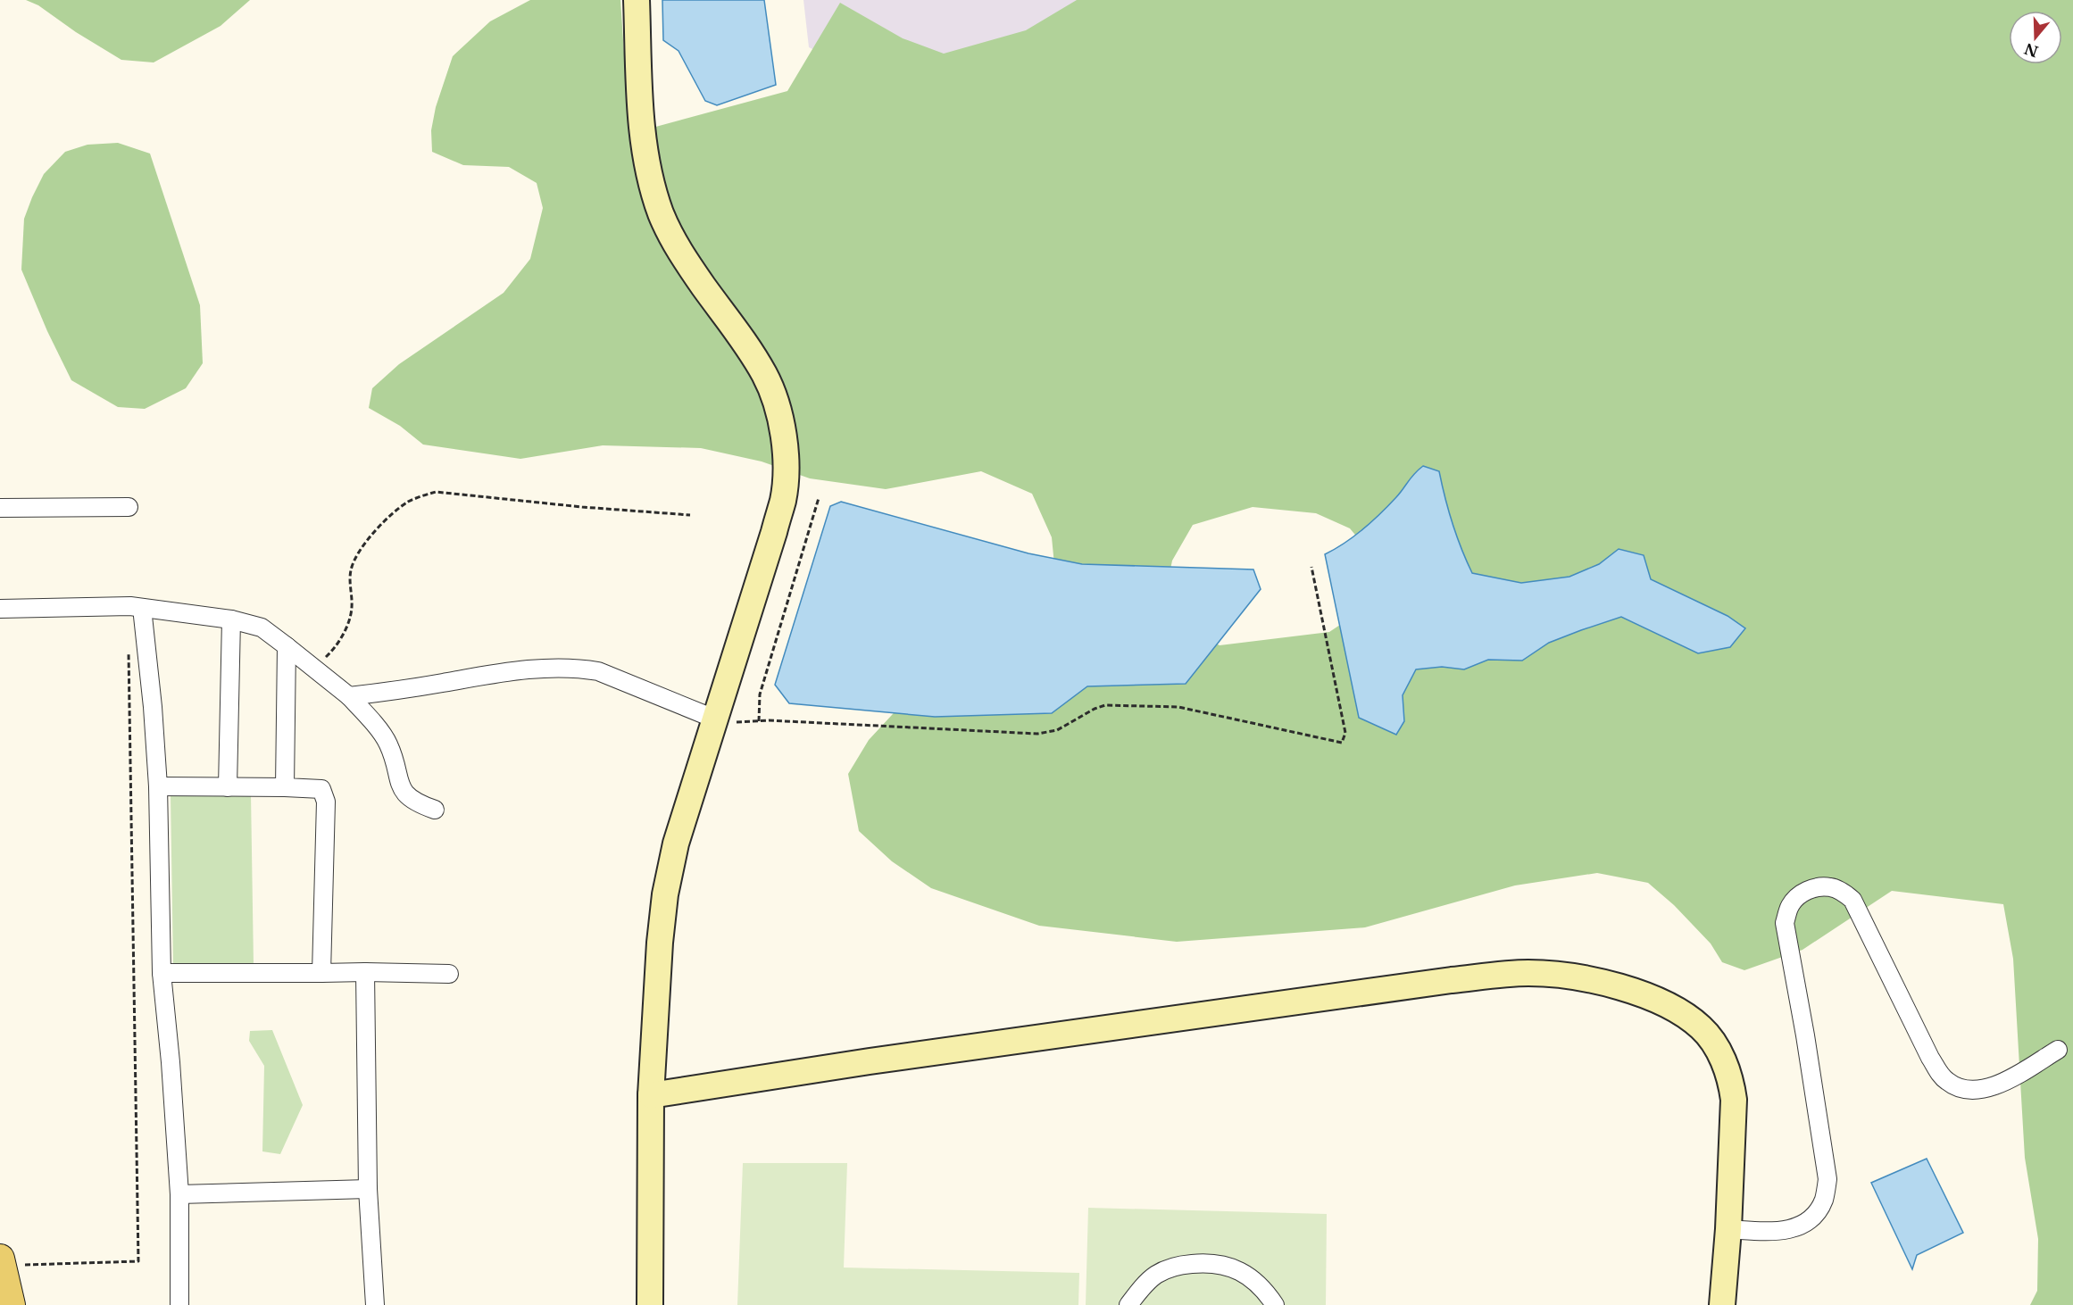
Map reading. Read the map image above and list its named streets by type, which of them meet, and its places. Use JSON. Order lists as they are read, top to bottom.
{
  "north": "bottom"
}
